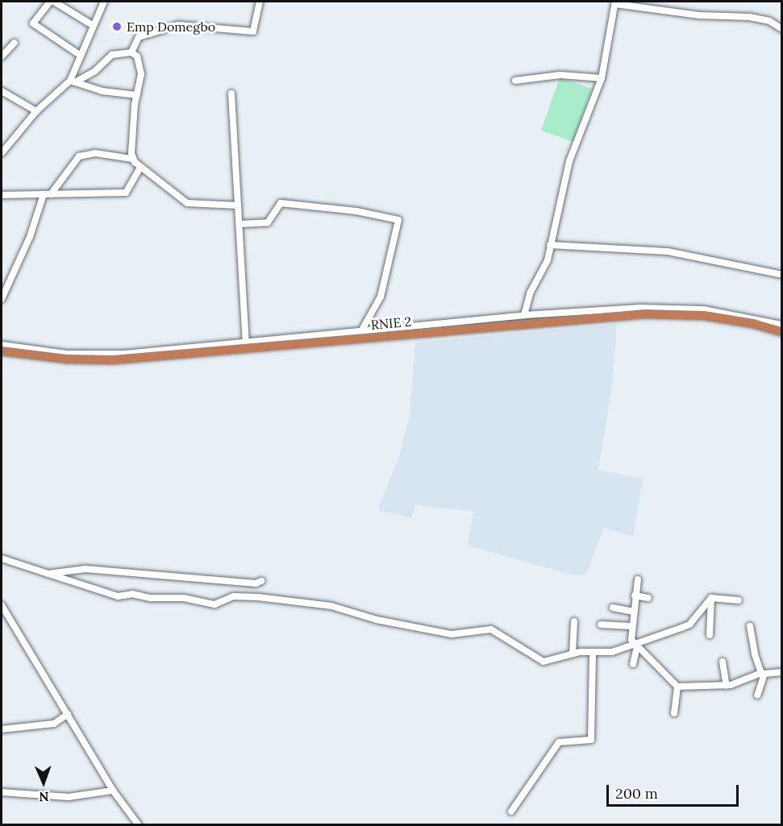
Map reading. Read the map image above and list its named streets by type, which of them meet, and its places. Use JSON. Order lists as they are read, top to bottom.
{
  "streets": {
    "highway": ["RNIE 2"]
  },
  "places": ["Emp Domegbo"],
  "scale_bar": "200 m",
  "north": "bottom"
}
